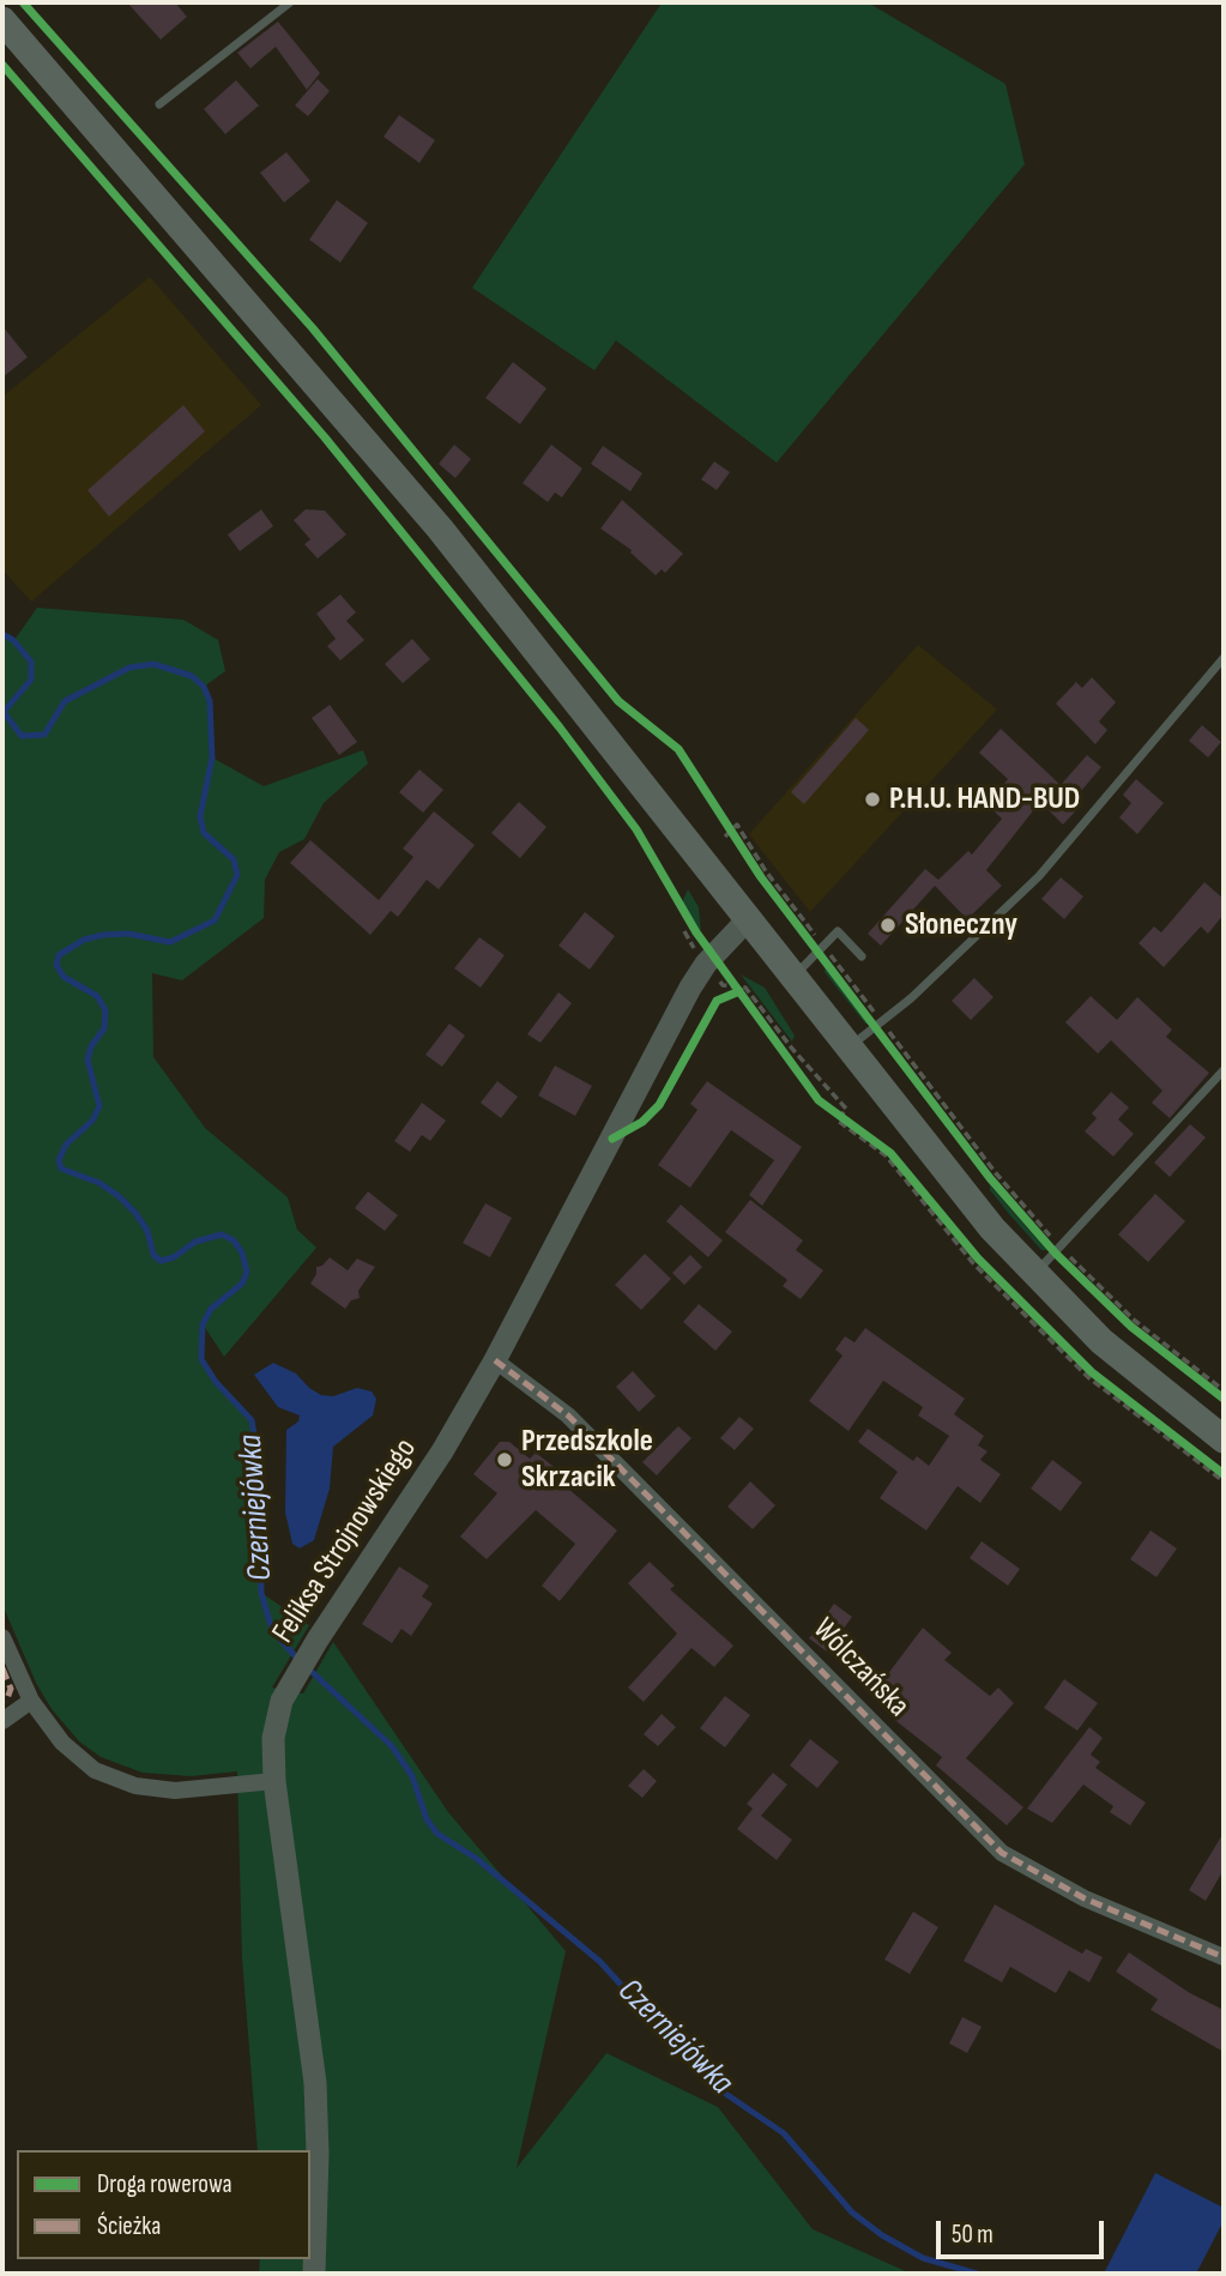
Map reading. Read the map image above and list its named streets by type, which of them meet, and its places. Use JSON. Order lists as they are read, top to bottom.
{
  "streets": {
    "street": ["Feliksa Strojnowskiego", "Wólczańska"]
  },
  "crossings": [
    ["Feliksa Strojnowskiego", "Wólczańska"]
  ],
  "water": ["Czerniejówka"],
  "places": ["P.H.U. HAND-BUD", "Słoneczny", "Przedszkole Skrzacik"],
  "legend": ["Droga rowerowa", "Ścieżka"],
  "scale_bar": "50 m"
}
